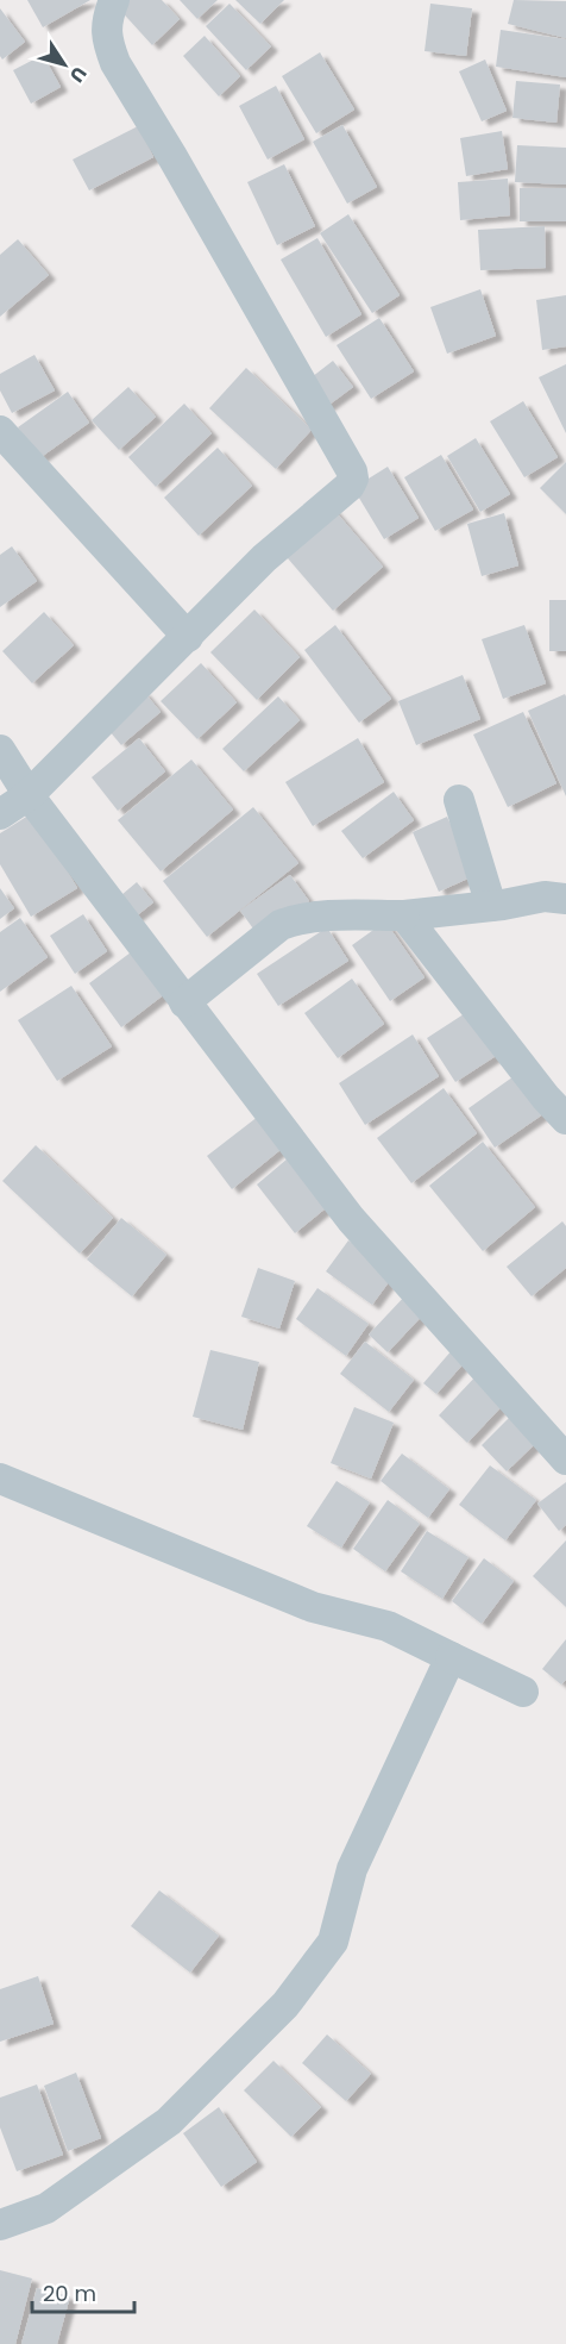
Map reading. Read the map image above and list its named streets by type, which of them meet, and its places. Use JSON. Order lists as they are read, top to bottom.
{
  "scale_bar": "20 m",
  "north": "bottom right"
}
